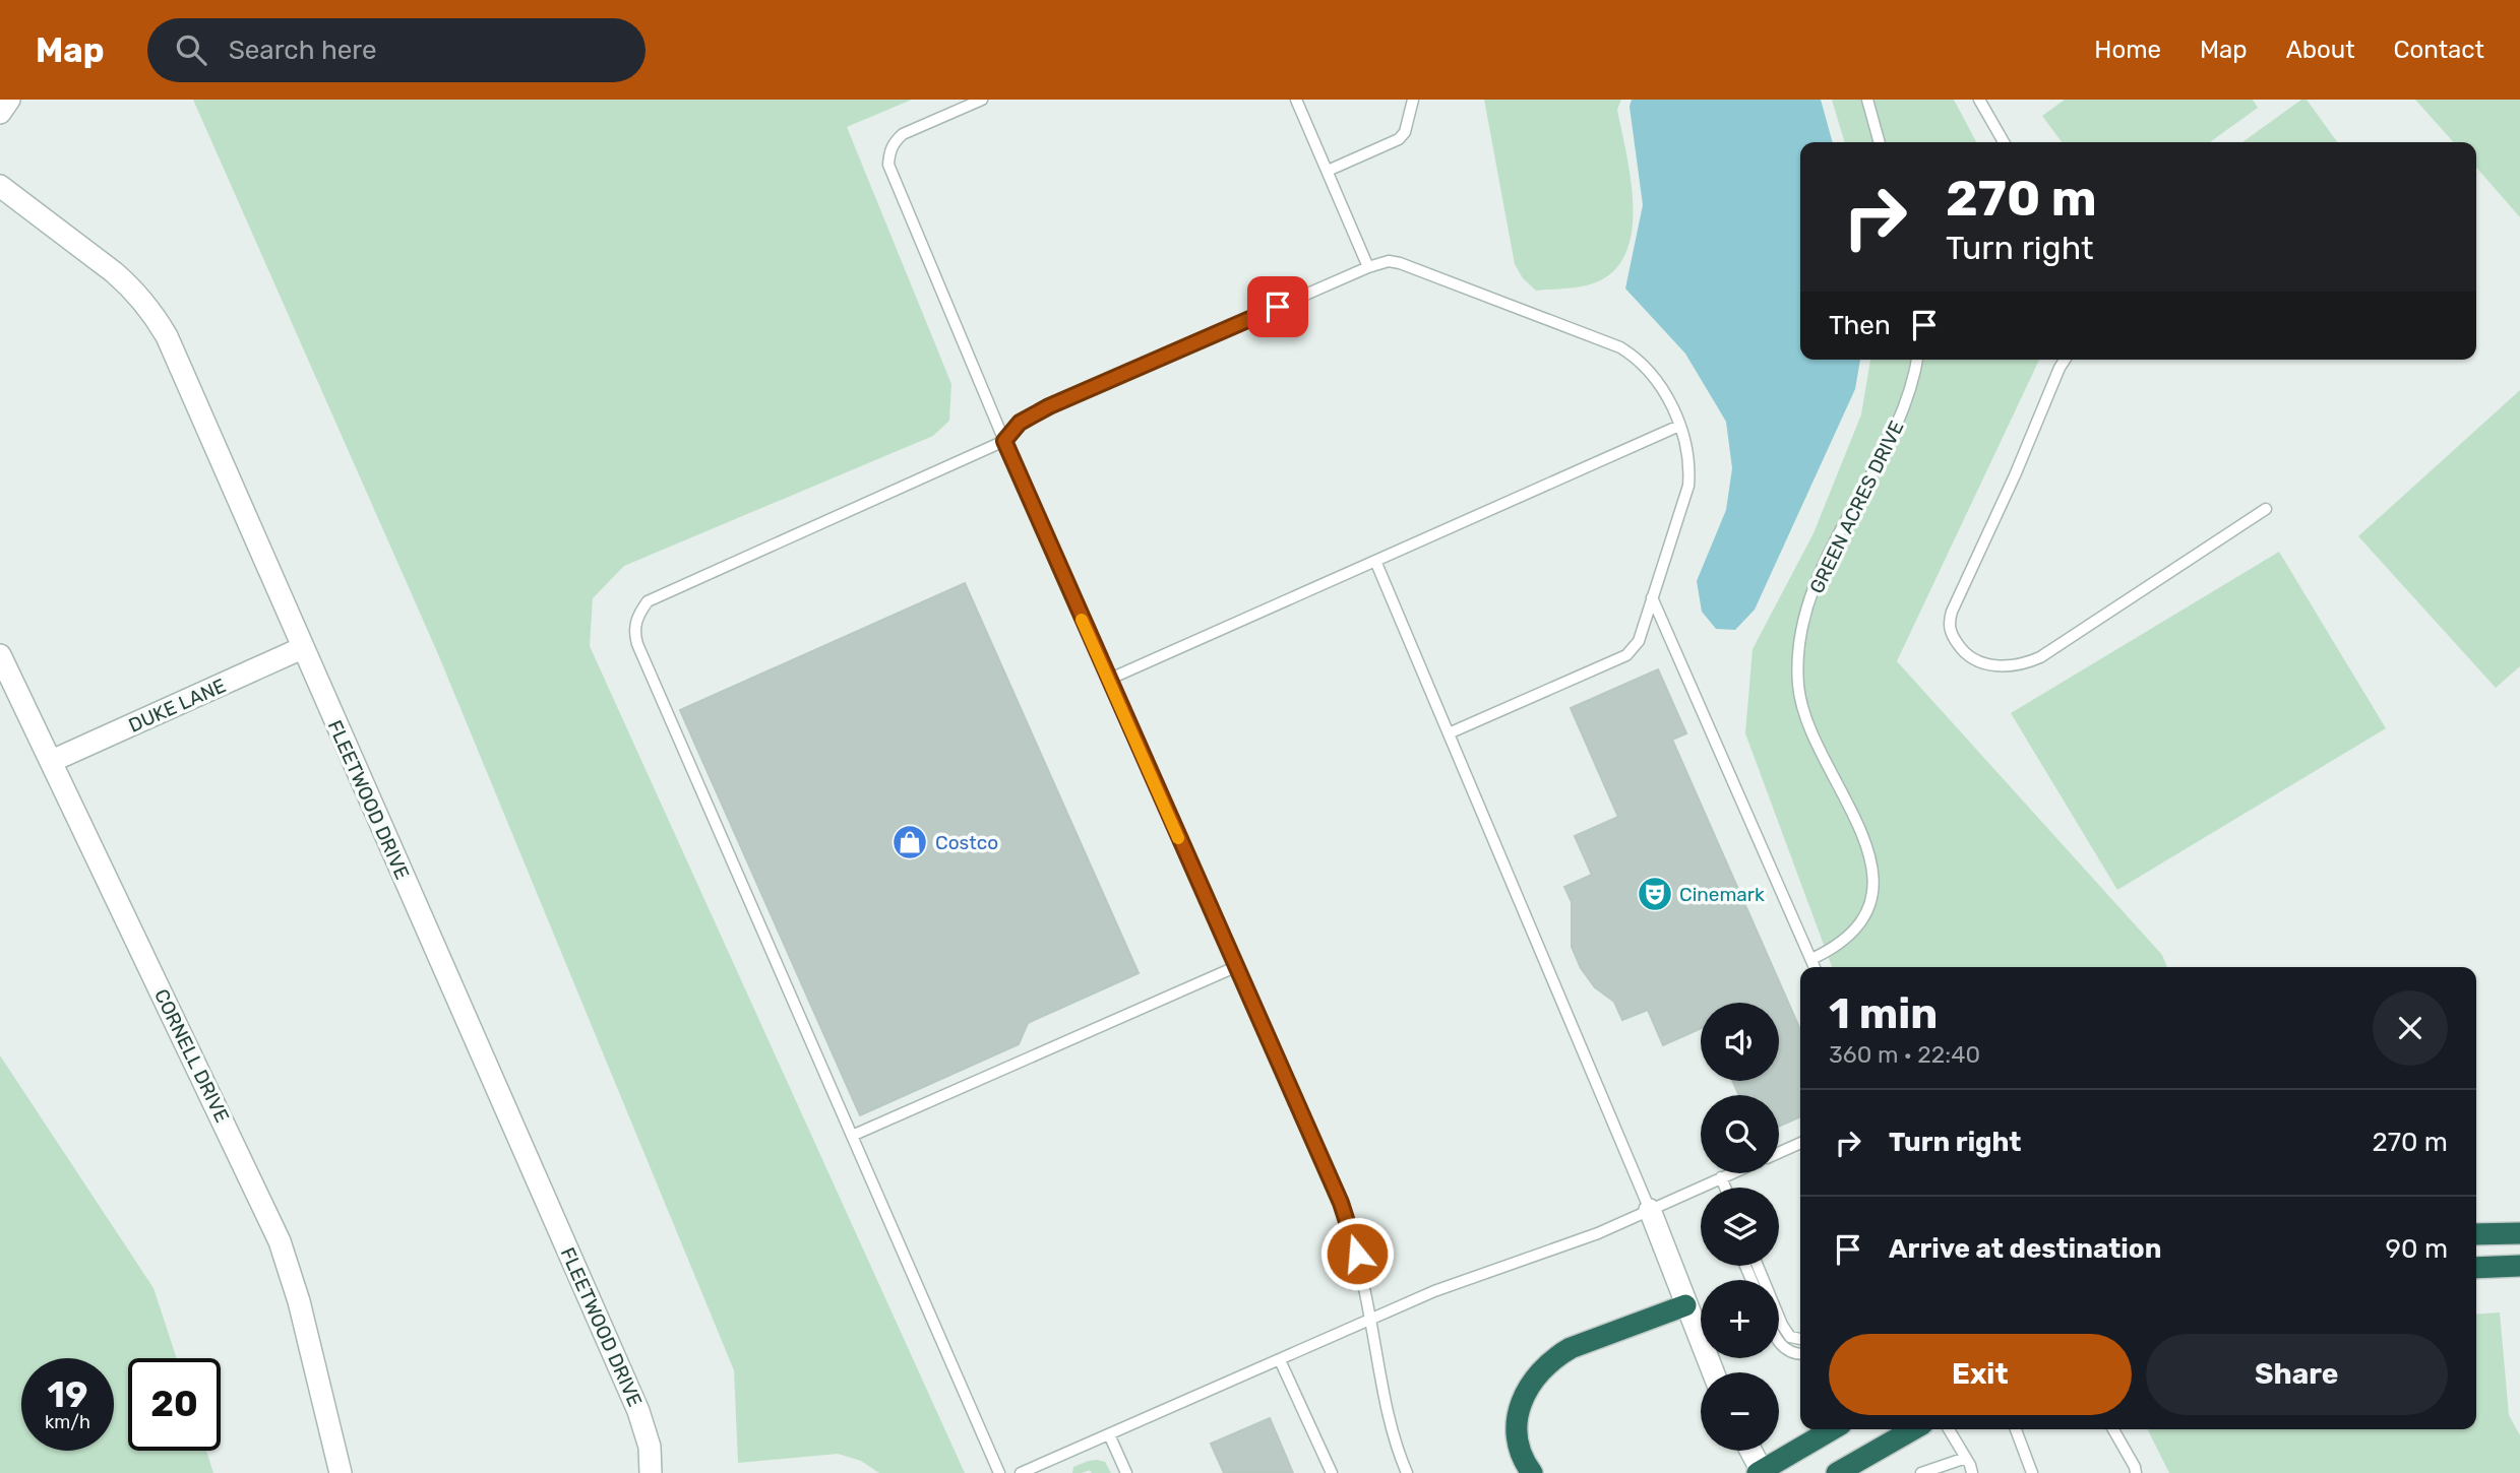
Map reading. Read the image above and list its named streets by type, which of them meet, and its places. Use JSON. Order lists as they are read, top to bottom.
{
  "streets": {
    "street": ["DUKE LANE", "FLEETWOOD DRIVE", "CORNELL DRIVE"],
    "lane": ["GREEN ACRES DRIVE"]
  },
  "crossings": [
    ["DUKE LANE", "FLEETWOOD DRIVE"],
    ["DUKE LANE", "CORNELL DRIVE"]
  ],
  "places": {
    "shop": ["Costco"],
    "theatre": ["Cinemark"]
  },
  "page": {
    "header": "Map",
    "search": "Search here",
    "nav": [
      "Home",
      "Map",
      "About",
      "Contact"
    ],
    "turn": ["270 m", "Turn right"],
    "then": "Then",
    "heading": ["1 min", "360 m · 22:40"],
    "map_buttons": ["+", "−"],
    "list": [
      {
        "name": "Turn right",
        "value": "270 m"
      },
      {
        "name": "Arrive at destination",
        "value": "90 m"
      }
    ],
    "buttons": ["Exit", "Share"],
    "speed": "19 km/h",
    "limit": "20"
  }
}
